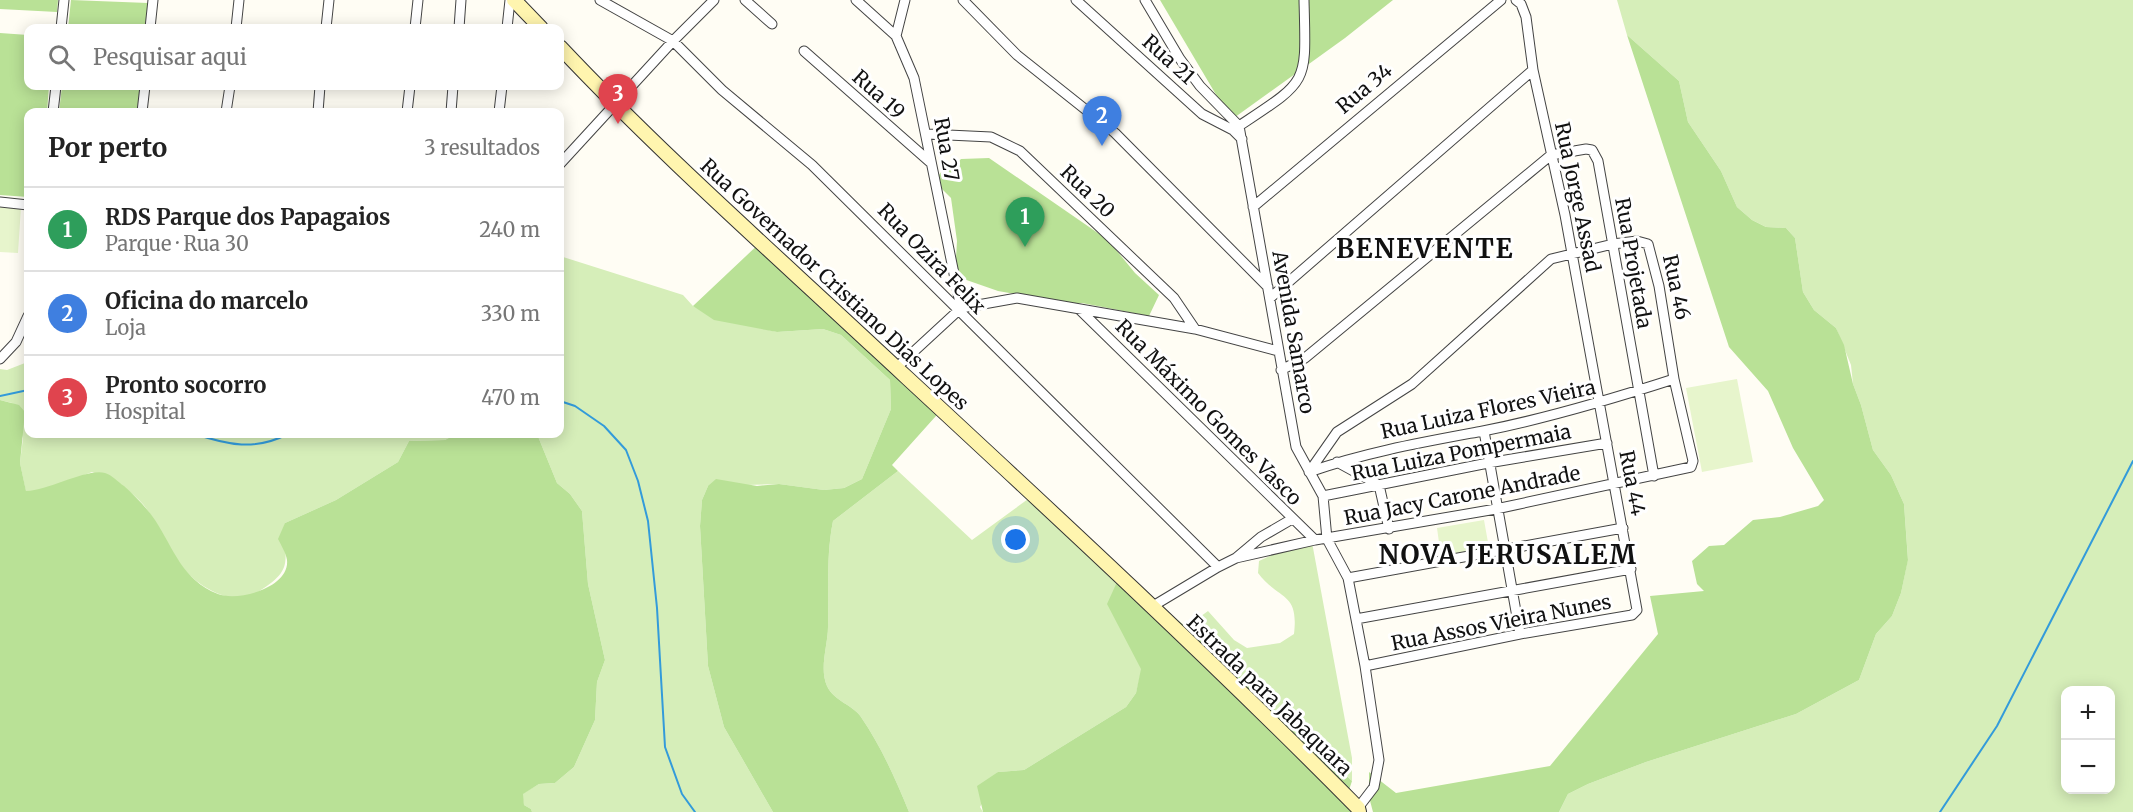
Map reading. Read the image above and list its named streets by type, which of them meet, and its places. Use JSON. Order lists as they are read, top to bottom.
{
  "streets": {
    "street": [
      "Rua 21",
      "Rua 34",
      "Rua 19",
      "Rua 27",
      "Rua 20",
      "Rua Jorge Assad",
      "Rua Ozira Felix",
      "Rua Projetada",
      "Rua Governador Cristiano Dias Lopes",
      "Rua 46",
      "Avenida Samarco",
      "Rua Luiza Flores Vieira",
      "Rua Máximo Gomes Vasco",
      "Rua Luiza Pompermaia",
      "Rua 44",
      "Rua Jacy Carone Andrade",
      "Rua Assos Vieira Nunes",
      "Estrada para Jabaquara"
    ]
  },
  "crossings": [
    ["Rua 21", "Avenida Samarco"],
    ["Rua 34", "Avenida Samarco"],
    ["Rua 19", "Rua 27"],
    ["Rua 27", "Rua 20"],
    ["Rua 27", "Rua Ozira Felix"],
    ["Rua Jorge Assad", "Rua Projetada"],
    ["Rua Jorge Assad", "Rua 46"],
    ["Rua Jorge Assad", "Rua Luiza Flores Vieira"],
    ["Rua Jorge Assad", "Rua 44"],
    ["Rua Ozira Felix", "Estrada para Jabaquara"],
    ["Rua Projetada", "Rua 46"],
    ["Rua Projetada", "Rua Luiza Flores Vieira"],
    ["Rua Projetada", "Rua Jacy Carone Andrade"],
    ["Rua Governador Cristiano Dias Lopes", "Estrada para Jabaquara"],
    ["Rua 46", "Avenida Samarco"],
    ["Rua 46", "Rua Luiza Flores Vieira"],
    ["Rua 46", "Rua Jacy Carone Andrade"],
    ["Avenida Samarco", "Rua Luiza Flores Vieira"],
    ["Avenida Samarco", "Rua Luiza Pompermaia"],
    ["Avenida Samarco", "Rua Jacy Carone Andrade"],
    ["Rua Luiza Flores Vieira", "Rua 44"],
    ["Rua Luiza Flores Vieira", "Rua Jacy Carone Andrade"],
    ["Rua Máximo Gomes Vasco", "Rua Jacy Carone Andrade"],
    ["Rua Máximo Gomes Vasco", "Estrada para Jabaquara"],
    ["Rua Luiza Pompermaia", "Rua 44"],
    ["Rua 44", "Rua Jacy Carone Andrade"],
    ["Rua 44", "Rua Assos Vieira Nunes"],
    ["Rua Jacy Carone Andrade", "Estrada para Jabaquara"]
  ],
  "districts": ["BENEVENTE", "NOVA JERUSALEM"],
  "page": {
    "search": "Pesquisar aqui",
    "pins": ["3", "2", "1"],
    "heading": ["Por perto", "3 resultados"],
    "list": [
      {
        "mark": "1",
        "name": "RDS Parque dos Papagaios",
        "note": "Parque · Rua 30",
        "value": "240 m"
      },
      {
        "mark": "2",
        "name": "Oficina do marcelo",
        "note": "Loja",
        "value": "330 m"
      },
      {
        "mark": "3",
        "name": "Pronto socorro",
        "note": "Hospital",
        "value": "470 m"
      }
    ],
    "map_buttons": ["+", "−"]
  }
}
